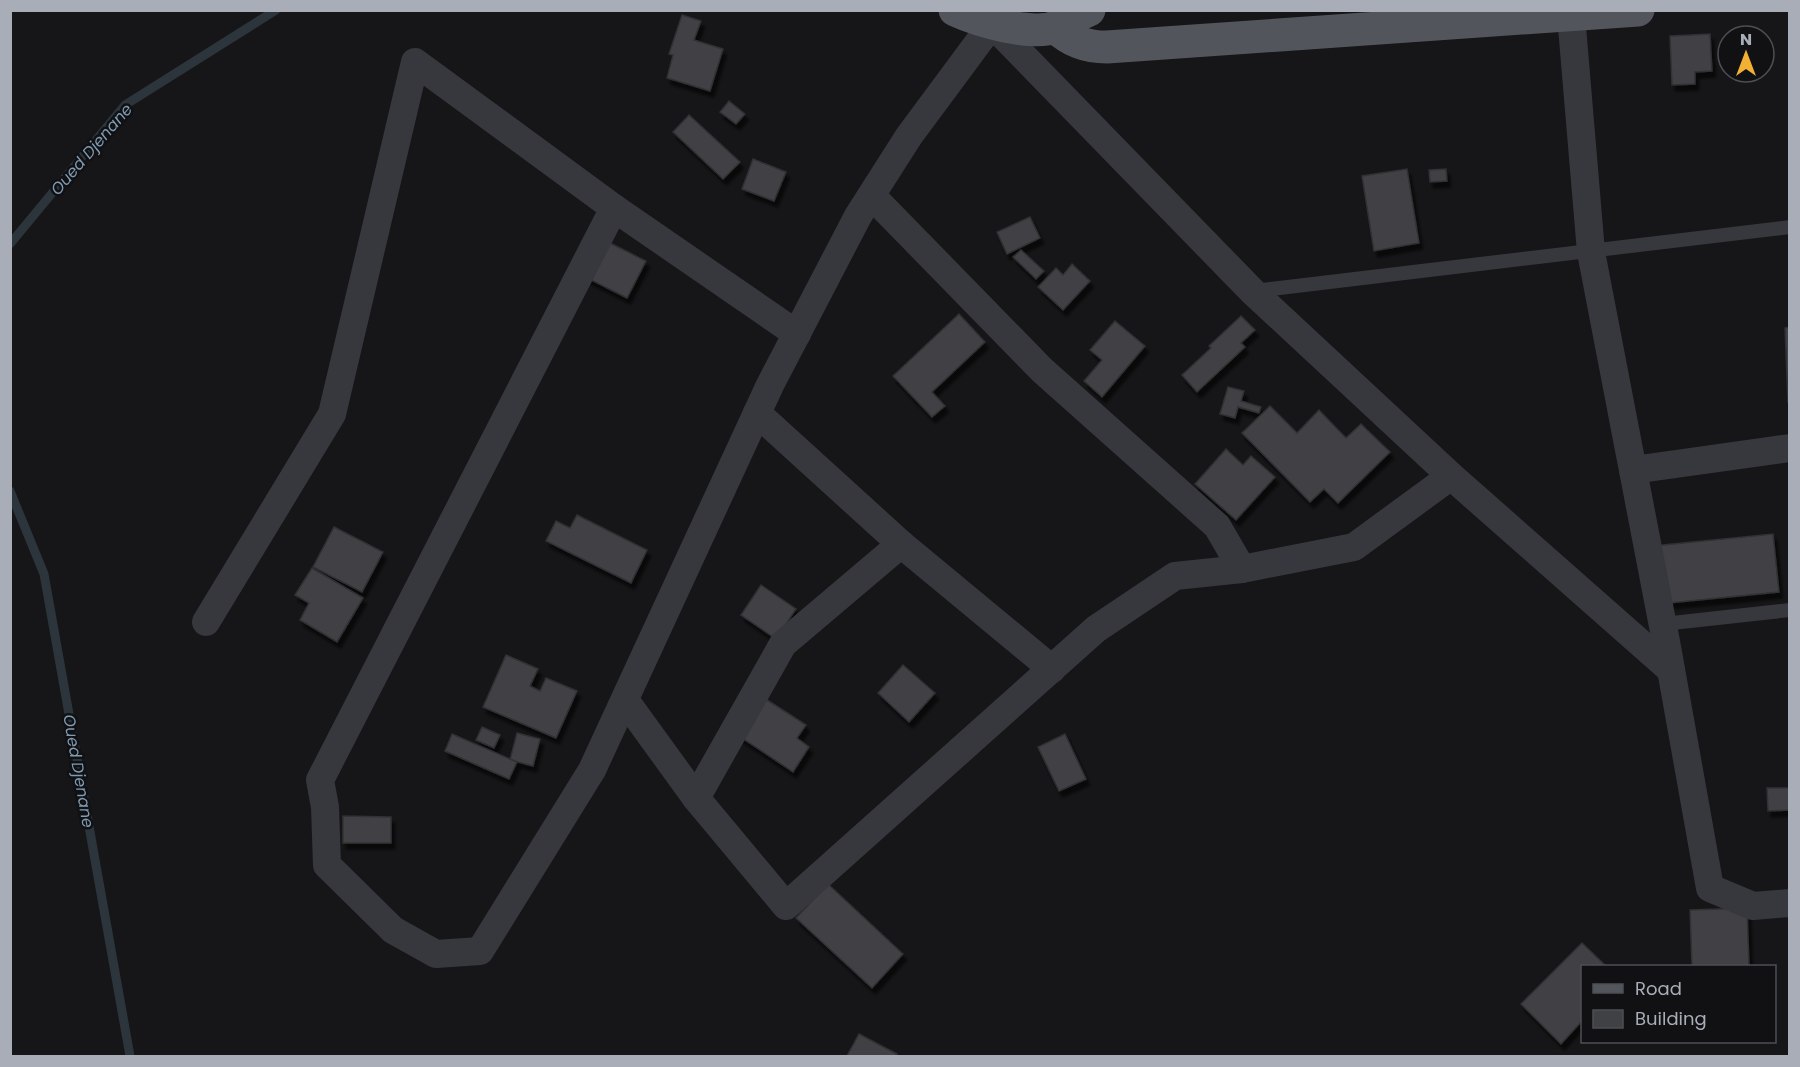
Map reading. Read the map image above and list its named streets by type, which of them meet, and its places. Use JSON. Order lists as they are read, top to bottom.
{
  "water": ["Oued Djenane"],
  "legend": ["Road", "Building"],
  "north": "top"
}
